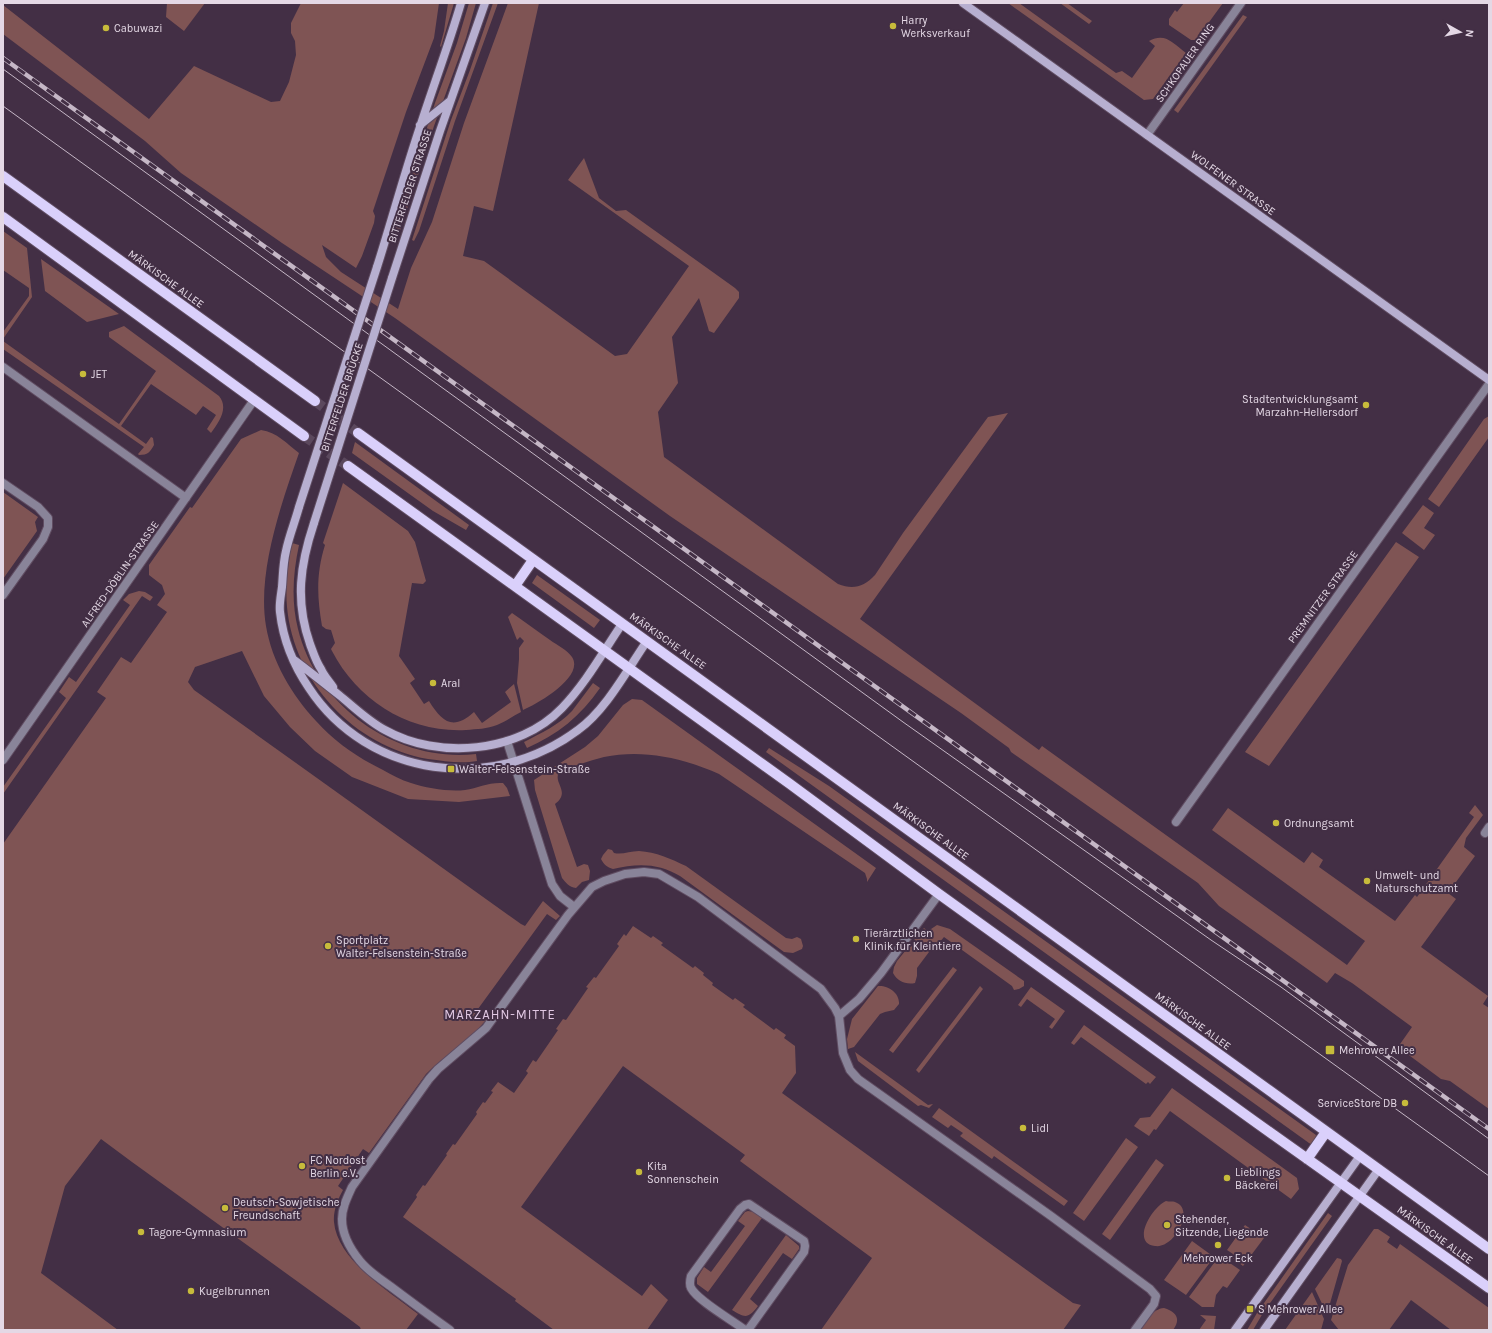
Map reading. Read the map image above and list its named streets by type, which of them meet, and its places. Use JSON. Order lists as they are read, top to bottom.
{
  "streets": {
    "main road": [
      "WOLFENER STRASSE",
      "BITTERFELDER STRASSE",
      "MÄRKISCHE ALLEE",
      "BITTERFELDER BRÜCKE"
    ],
    "street": ["SCHKOPAUER RING", "ALFRED-DÖBLIN-STRASSE", "PREMNITZER STRASSE"]
  },
  "crossings": [
    ["SCHKOPAUER RING", "WOLFENER STRASSE"],
    ["BITTERFELDER STRASSE", "BITTERFELDER BRÜCKE"]
  ],
  "districts": ["MARZAHN-MITTE"],
  "places": {
    "other": [
      "Harry Werksverkauf",
      "Cabuwazi",
      "JET",
      "Stadtentwicklungsamt Marzahn-Hellersdorf",
      "Aral",
      "Ordnungsamt",
      "Umwelt- und Naturschutzamt",
      "Tierärztlichen Klinik für Kleintiere",
      "Sportplatz Walter-Felsenstein-Straße",
      "ServiceStore DB",
      "Lidl",
      "FC Nordost Berlin e.V.",
      "Kita Sonnenschein",
      "Lieblings Bäckerei",
      "Deutsch-Sowjetische Freundschaft",
      "Stehender, Sitzende, Liegende",
      "Tagore-Gymnasium",
      "Mehrower Eck",
      "Kugelbrunnen"
    ],
    "transit": ["Walter-Felsenstein-Straße", "Mehrower Allee", "S Mehrower Allee"]
  },
  "north": "right"
}
